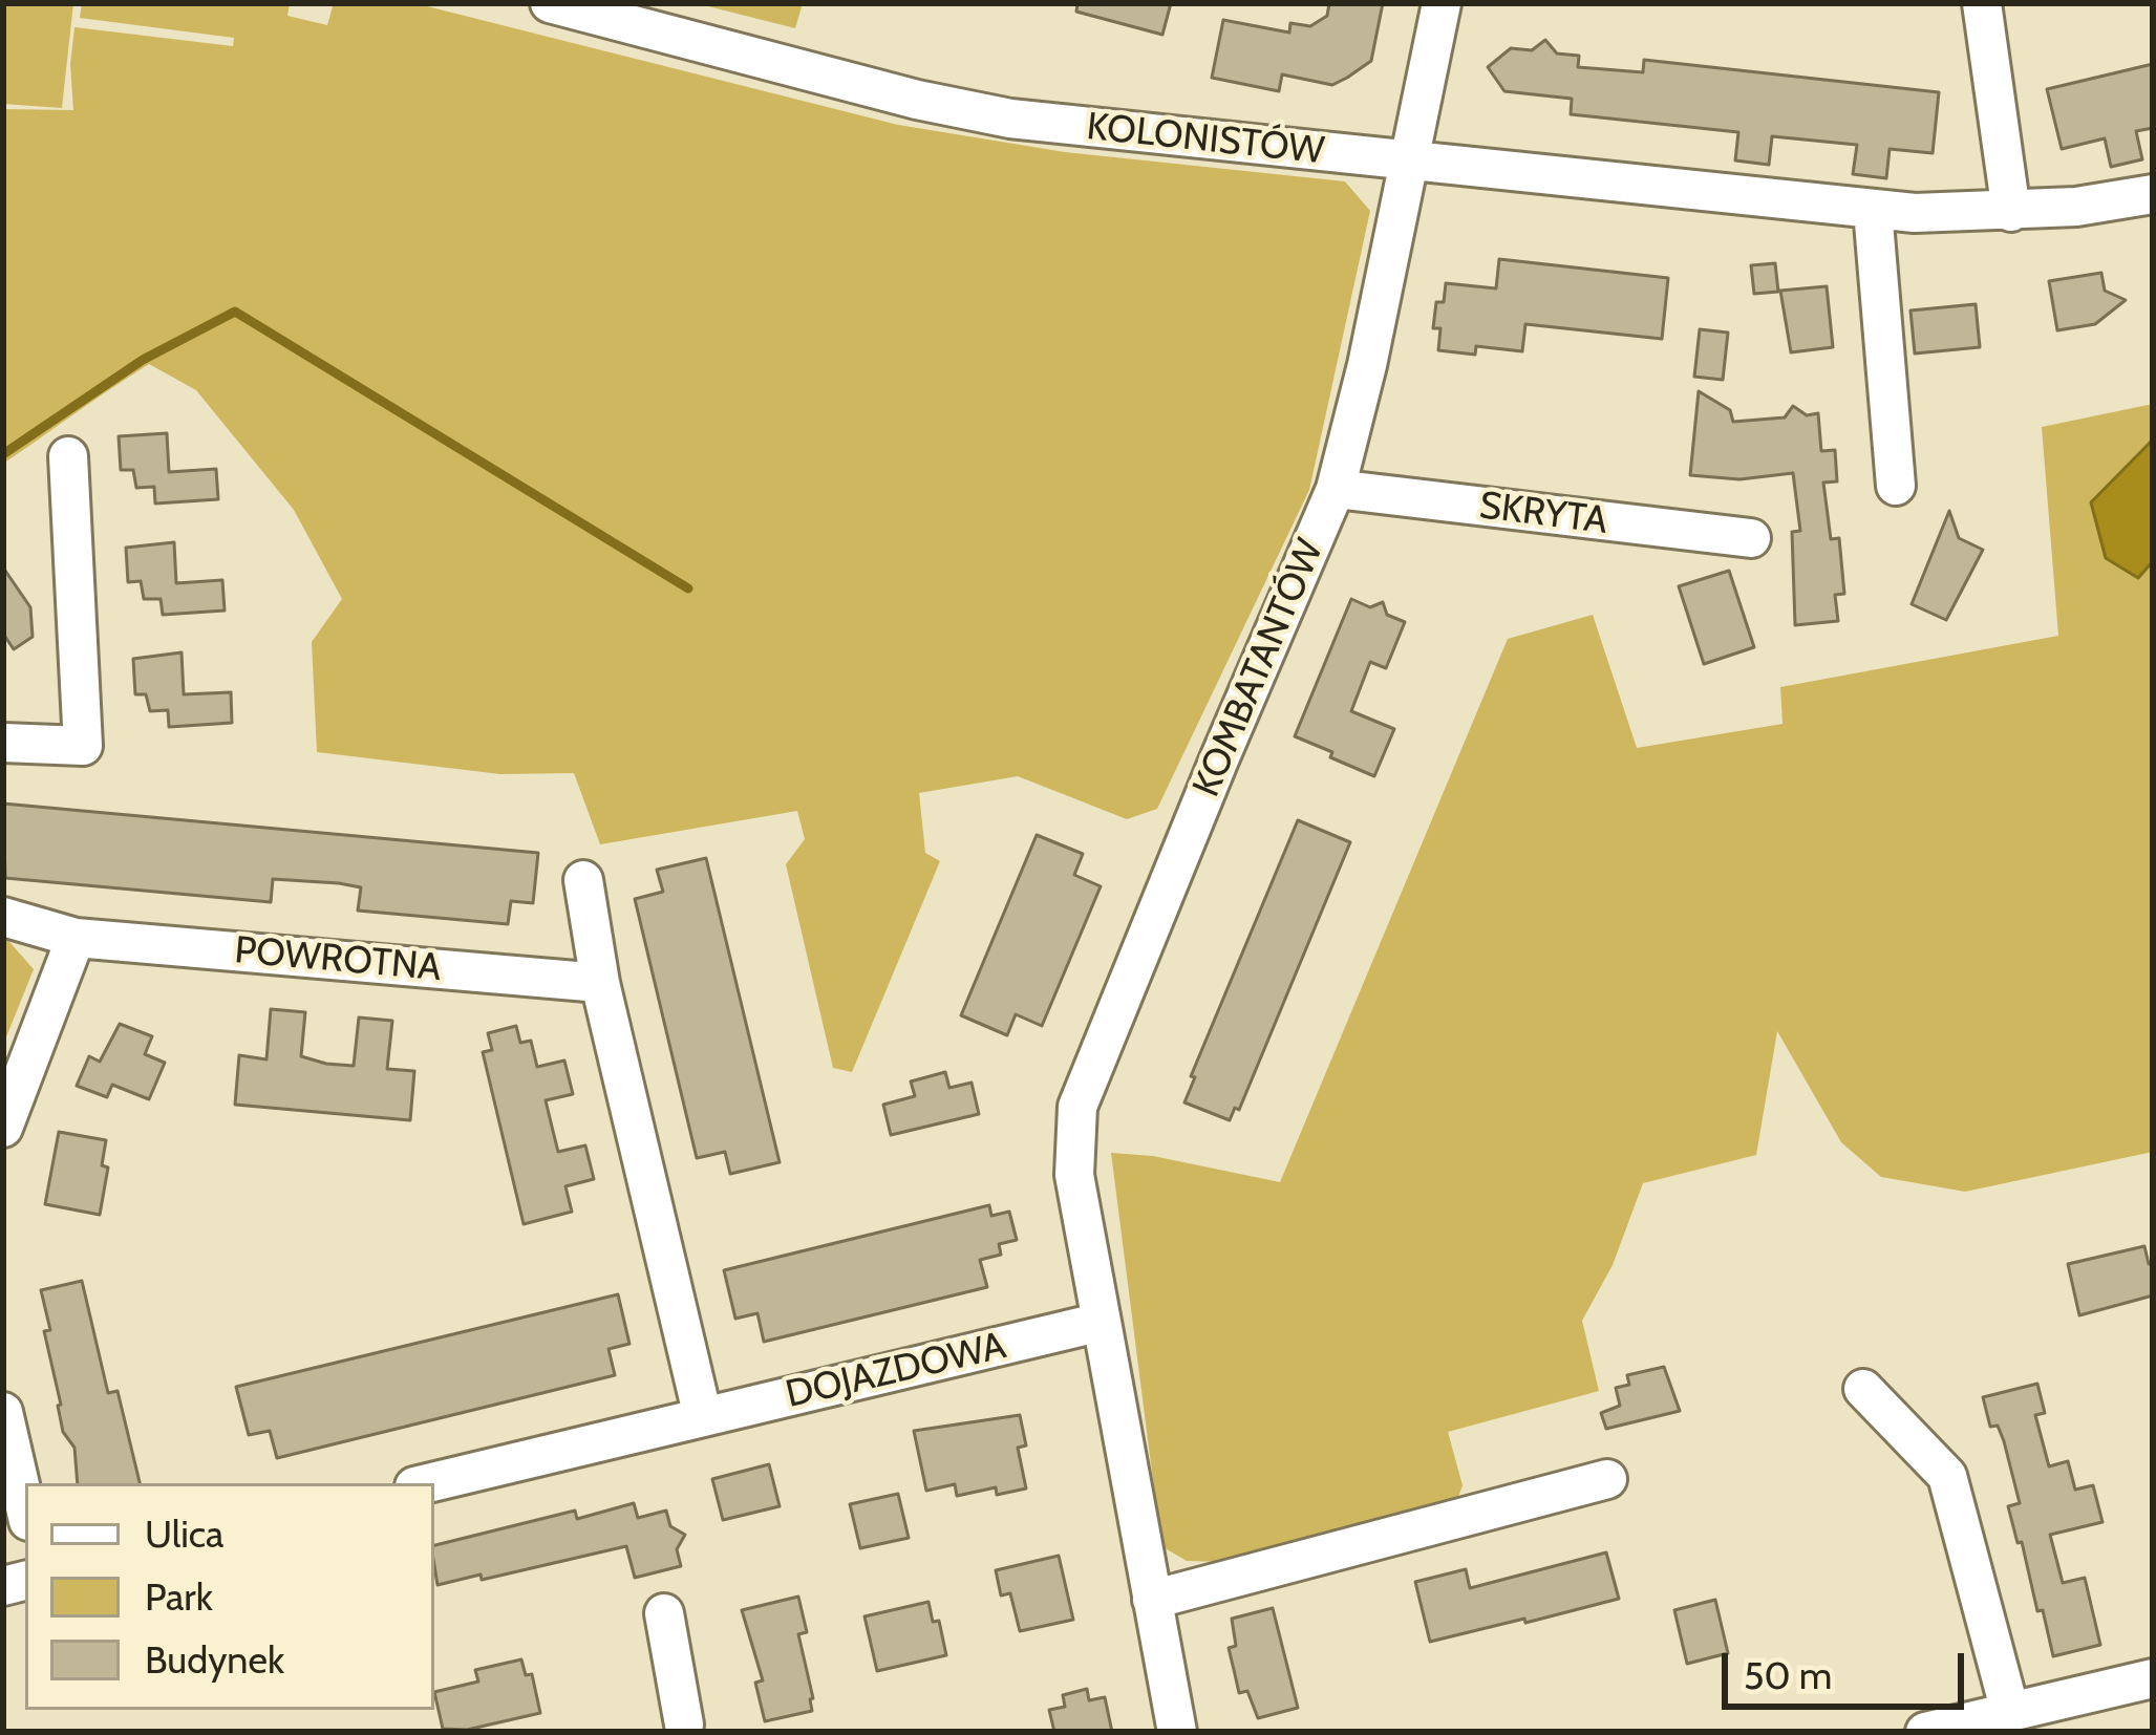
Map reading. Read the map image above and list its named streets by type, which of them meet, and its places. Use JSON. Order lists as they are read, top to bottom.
{
  "streets": {
    "street": [
      "KOLONISTÓW",
      "SKRYTA",
      "KOMBATANTÓW",
      "POWROTNA",
      "DOJAZDOWA"
    ]
  },
  "crossings": [
    ["KOLONISTÓW", "KOMBATANTÓW"],
    ["SKRYTA", "KOMBATANTÓW"],
    ["KOMBATANTÓW", "DOJAZDOWA"]
  ],
  "legend": ["Ulica", "Park", "Budynek"],
  "scale_bar": "50 m"
}
